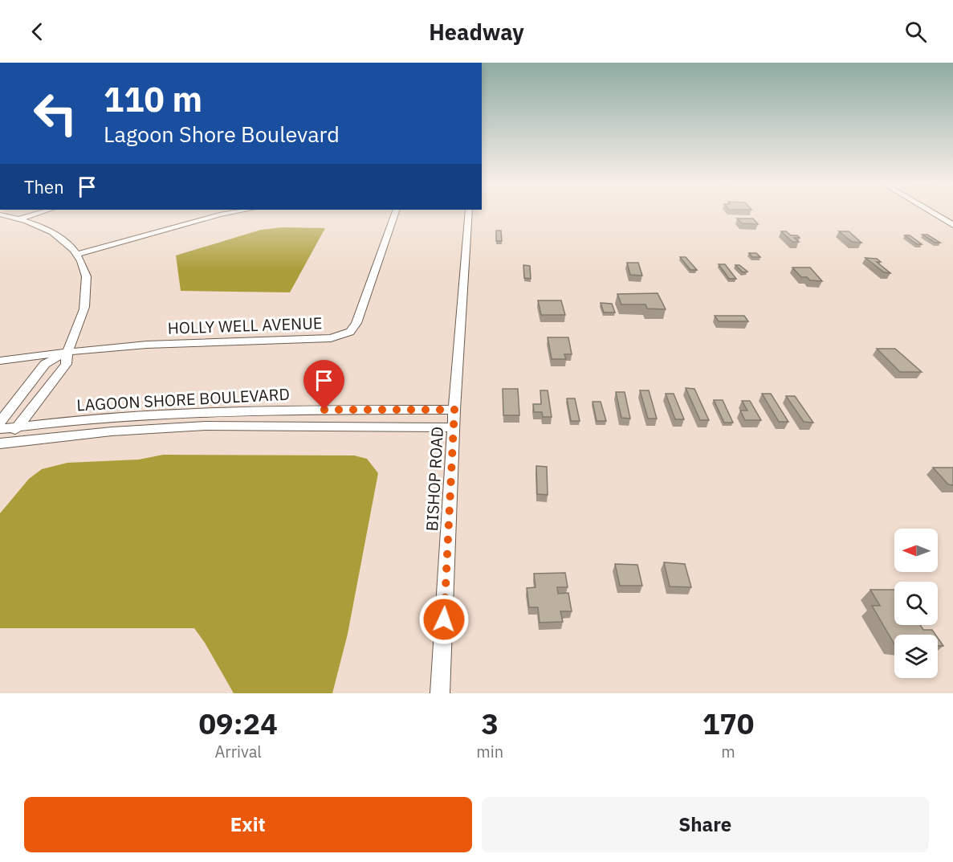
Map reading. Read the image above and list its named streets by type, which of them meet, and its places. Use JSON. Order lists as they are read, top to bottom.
{
  "streets": {
    "street": ["HOLLY WELL AVENUE", "LAGOON SHORE BOULEVARD", "BISHOP ROAD"]
  },
  "crossings": [
    ["LAGOON SHORE BOULEVARD", "BISHOP ROAD"]
  ],
  "north": "left",
  "page": {
    "header": "Headway",
    "turn": ["110 m", "Lagoon Shore Boulevard"],
    "then": "Then",
    "eta": [
      "09:24",
      "Arrival",
      "3",
      "min",
      "170",
      "m"
    ],
    "buttons": ["Exit", "Share"]
  }
}
